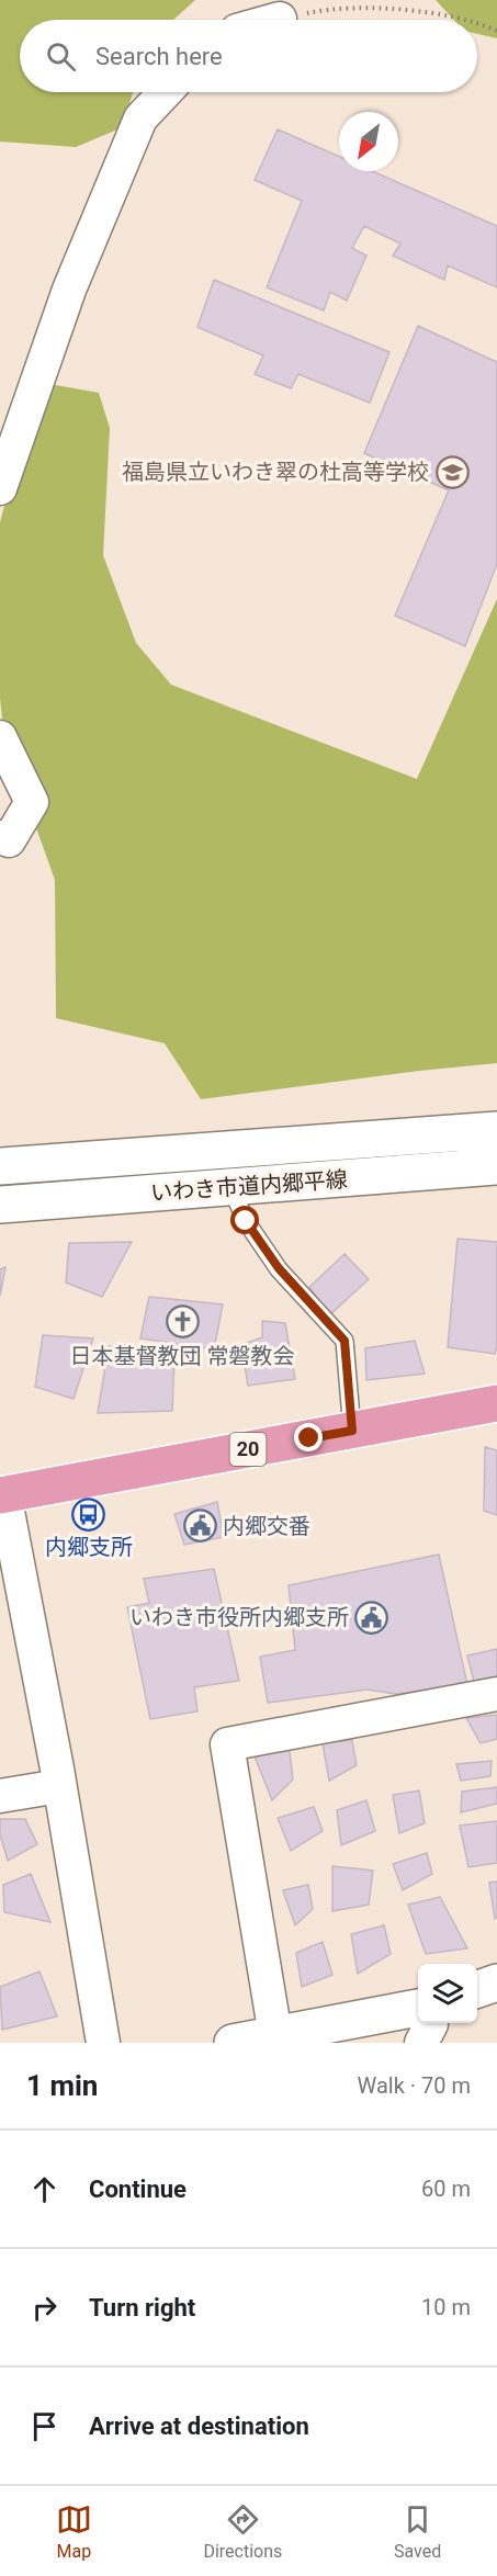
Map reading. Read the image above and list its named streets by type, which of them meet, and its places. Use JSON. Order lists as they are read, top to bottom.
{
  "streets": {
    "main road": ["20"],
    "street": ["いわき市道内郷平線"]
  },
  "places": {
    "school or university": ["福島県立いわき翠の杜高等学校"],
    "church": ["日本基督教団 常磐教会"],
    "bus stop": ["内郷支所"],
    "public building": ["内郷交番", "いわき市役所内郷支所"]
  },
  "north": "bottom left",
  "page": {
    "search": "Search here",
    "heading": ["1 min", "Walk · 70 m"],
    "list": [
      ["Continue", "60 m"],
      ["Turn right", "10 m"],
      "Arrive at destination"
    ],
    "nav": ["Map", "Directions", "Saved"]
  }
}
